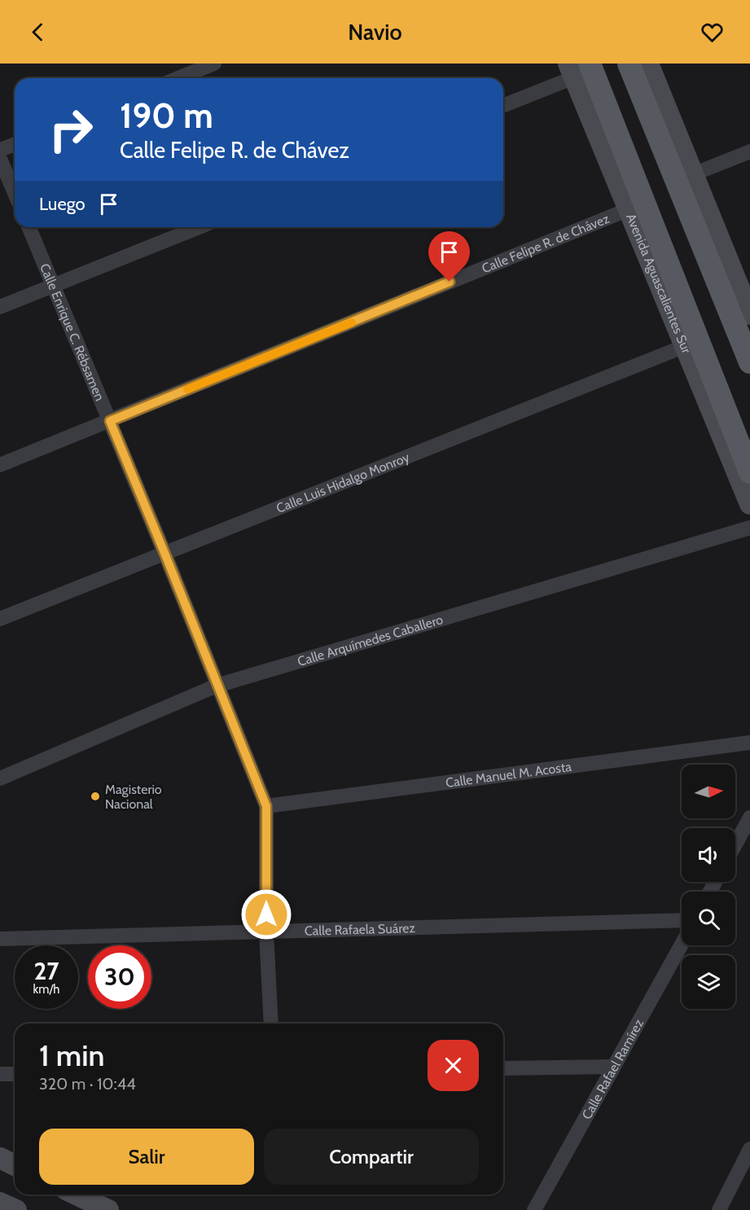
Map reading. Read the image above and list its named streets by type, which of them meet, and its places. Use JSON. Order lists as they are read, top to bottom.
{
  "streets": {
    "main road": ["Avenida Aguascalientes Sur"],
    "street": [
      "Calle Felipe R. de Chávez",
      "Calle Enrique C. Rébsamen",
      "Calle Luis Hidalgo Monroy",
      "Calle Arquímedes Caballero",
      "Calle Manuel M. Acosta",
      "Calle Rafaela Suárez",
      "Calle Rafael Ramírez"
    ]
  },
  "crossings": [
    ["Calle Felipe R. de Chávez", "Avenida Aguascalientes Sur"],
    ["Calle Felipe R. de Chávez", "Calle Enrique C. Rébsamen"],
    ["Avenida Aguascalientes Sur", "Calle Luis Hidalgo Monroy"],
    ["Calle Enrique C. Rébsamen", "Calle Luis Hidalgo Monroy"],
    ["Calle Enrique C. Rébsamen", "Calle Arquímedes Caballero"],
    ["Calle Enrique C. Rébsamen", "Calle Manuel M. Acosta"],
    ["Calle Enrique C. Rébsamen", "Calle Rafaela Suárez"]
  ],
  "places": ["Magisterio Nacional"],
  "north": "right",
  "page": {
    "header": "Navio",
    "turn": ["190 m", "Calle Felipe R. de Chávez"],
    "then": "Luego",
    "speed": "27 km/h",
    "limit": "30",
    "heading": ["1 min", "320 m · 10:44"],
    "buttons": ["Salir", "Compartir"]
  }
}
